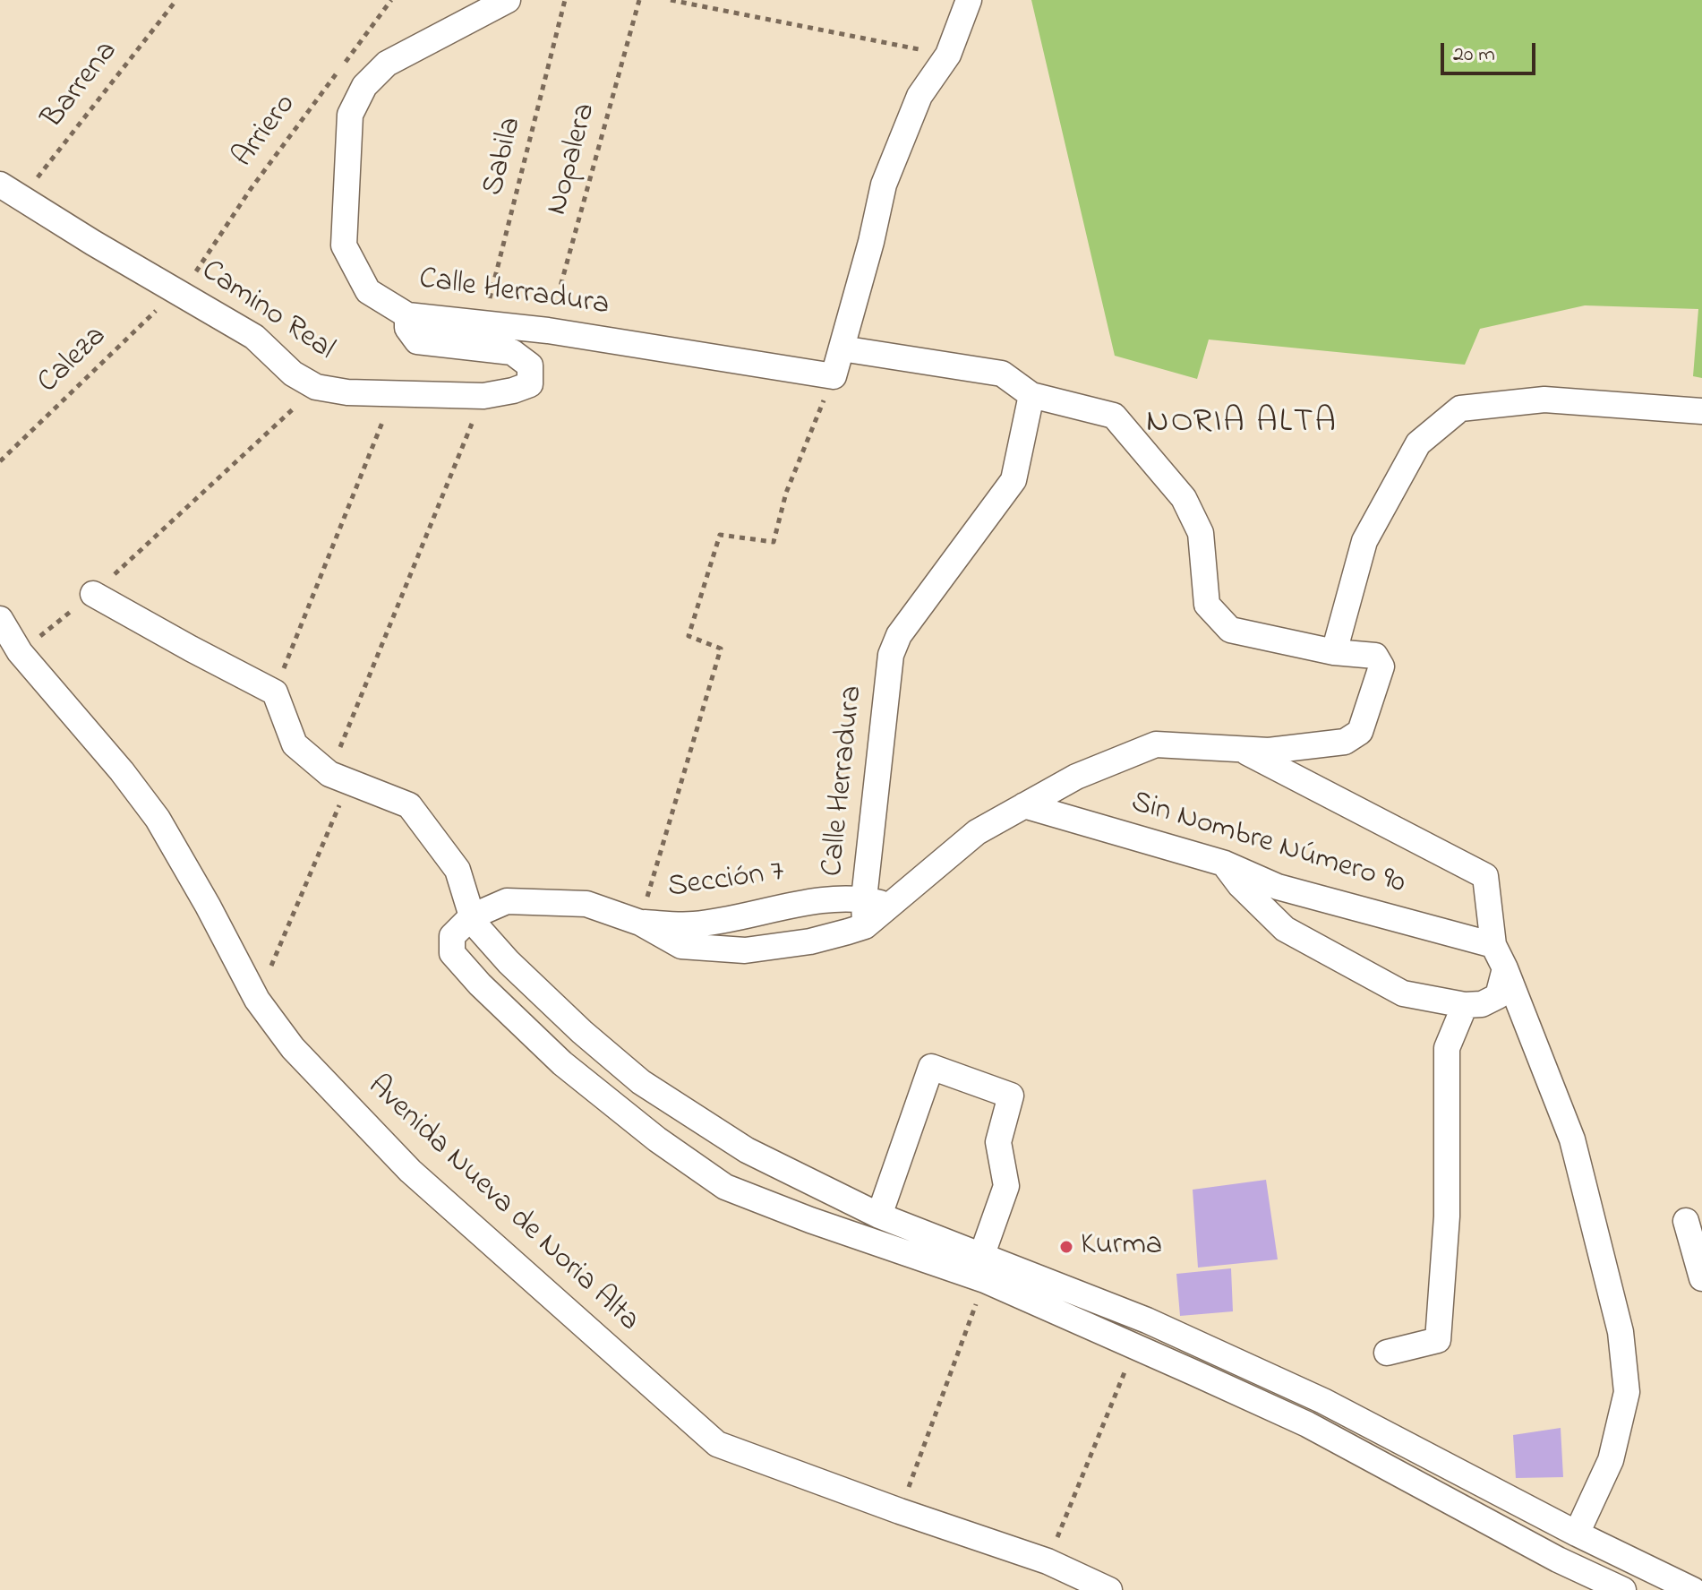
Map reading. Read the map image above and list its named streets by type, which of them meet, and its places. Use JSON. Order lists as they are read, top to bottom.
{
  "streets": {
    "street": [
      "Calle Herradura",
      "Camino Real",
      "Sin Nombre Número 90",
      "Sección 7",
      "Avenida Nueva de Noria Alta"
    ],
    "path": [
      "Barrena",
      "Arriero",
      "Sabila",
      "Nopalera",
      "Caleza"
    ]
  },
  "crossings": [
    ["Barrena", "Camino Real"],
    ["Arriero", "Camino Real"],
    ["Arriero", "Caleza"],
    ["Sabila", "Calle Herradura"],
    ["Nopalera", "Calle Herradura"],
    ["Calle Herradura", "Camino Real"],
    ["Calle Herradura", "Sección 7"],
    ["Camino Real", "Caleza"]
  ],
  "districts": ["NORIA ALTA"],
  "places": ["Kurma"],
  "scale_bar": "20 m"
}
